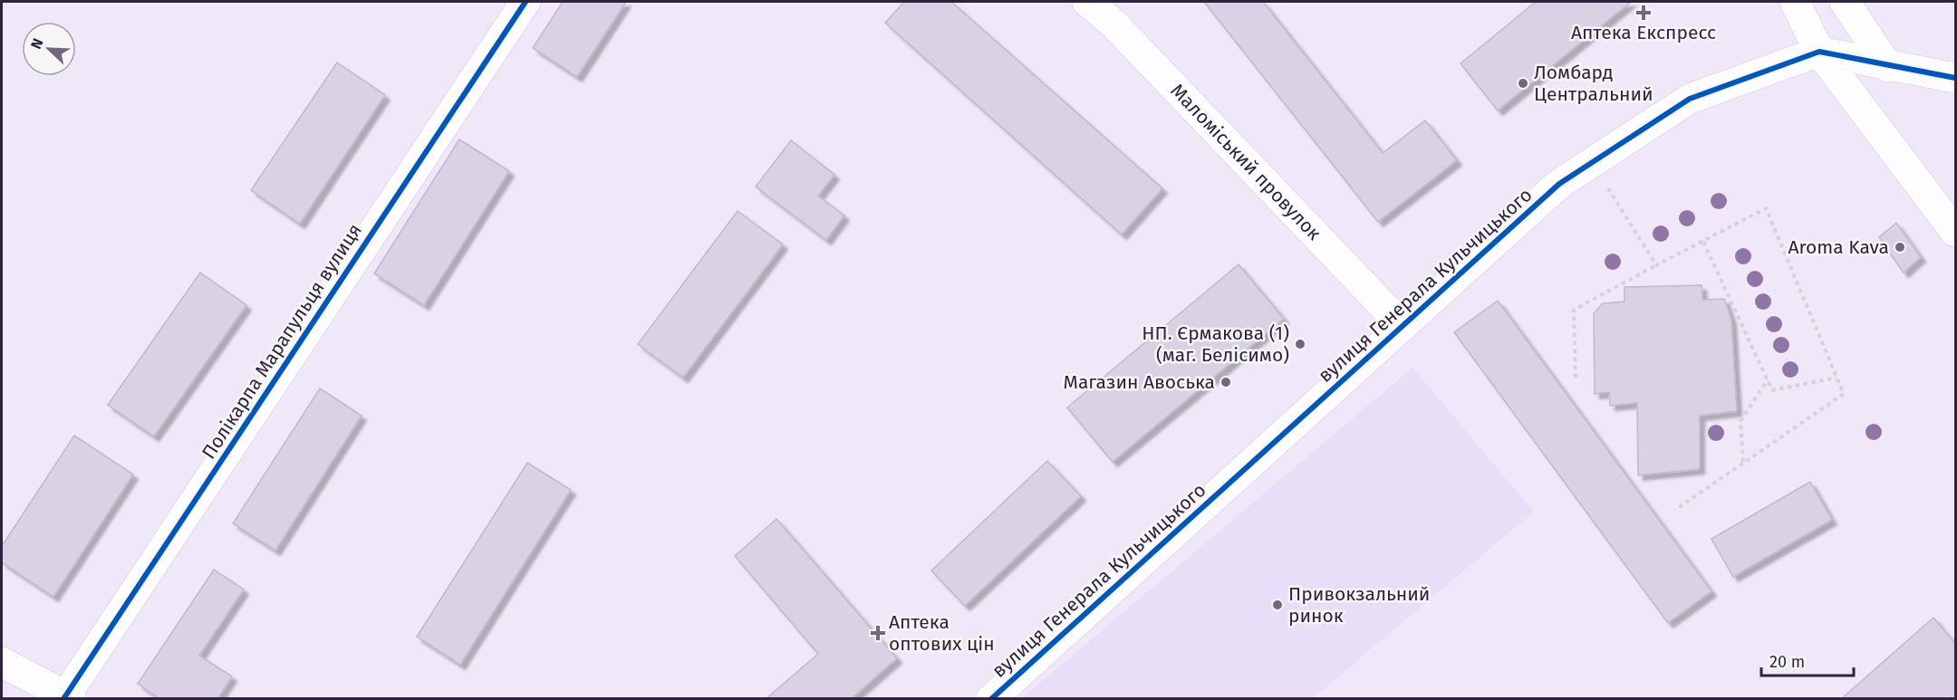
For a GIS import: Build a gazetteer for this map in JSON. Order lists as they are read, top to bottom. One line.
{"streets":{"street":["Маломіський провулок","вулиця Генерала Кульчицького","Полікарпа Марапульця вулиця"]},"crossings":[["Маломіський провулок","вулиця Генерала Кульчицького"]],"places":{"health":["Аптека Експресс","Аптека оптових цін"],"other":["Ломбард Центральний","Aroma Kava","НП. Єрмакова (1) (маг. Белісимо)","Магазин Авоська","Привокзальний ринок"]},"scale_bar":"20 m","north":"top left"}
